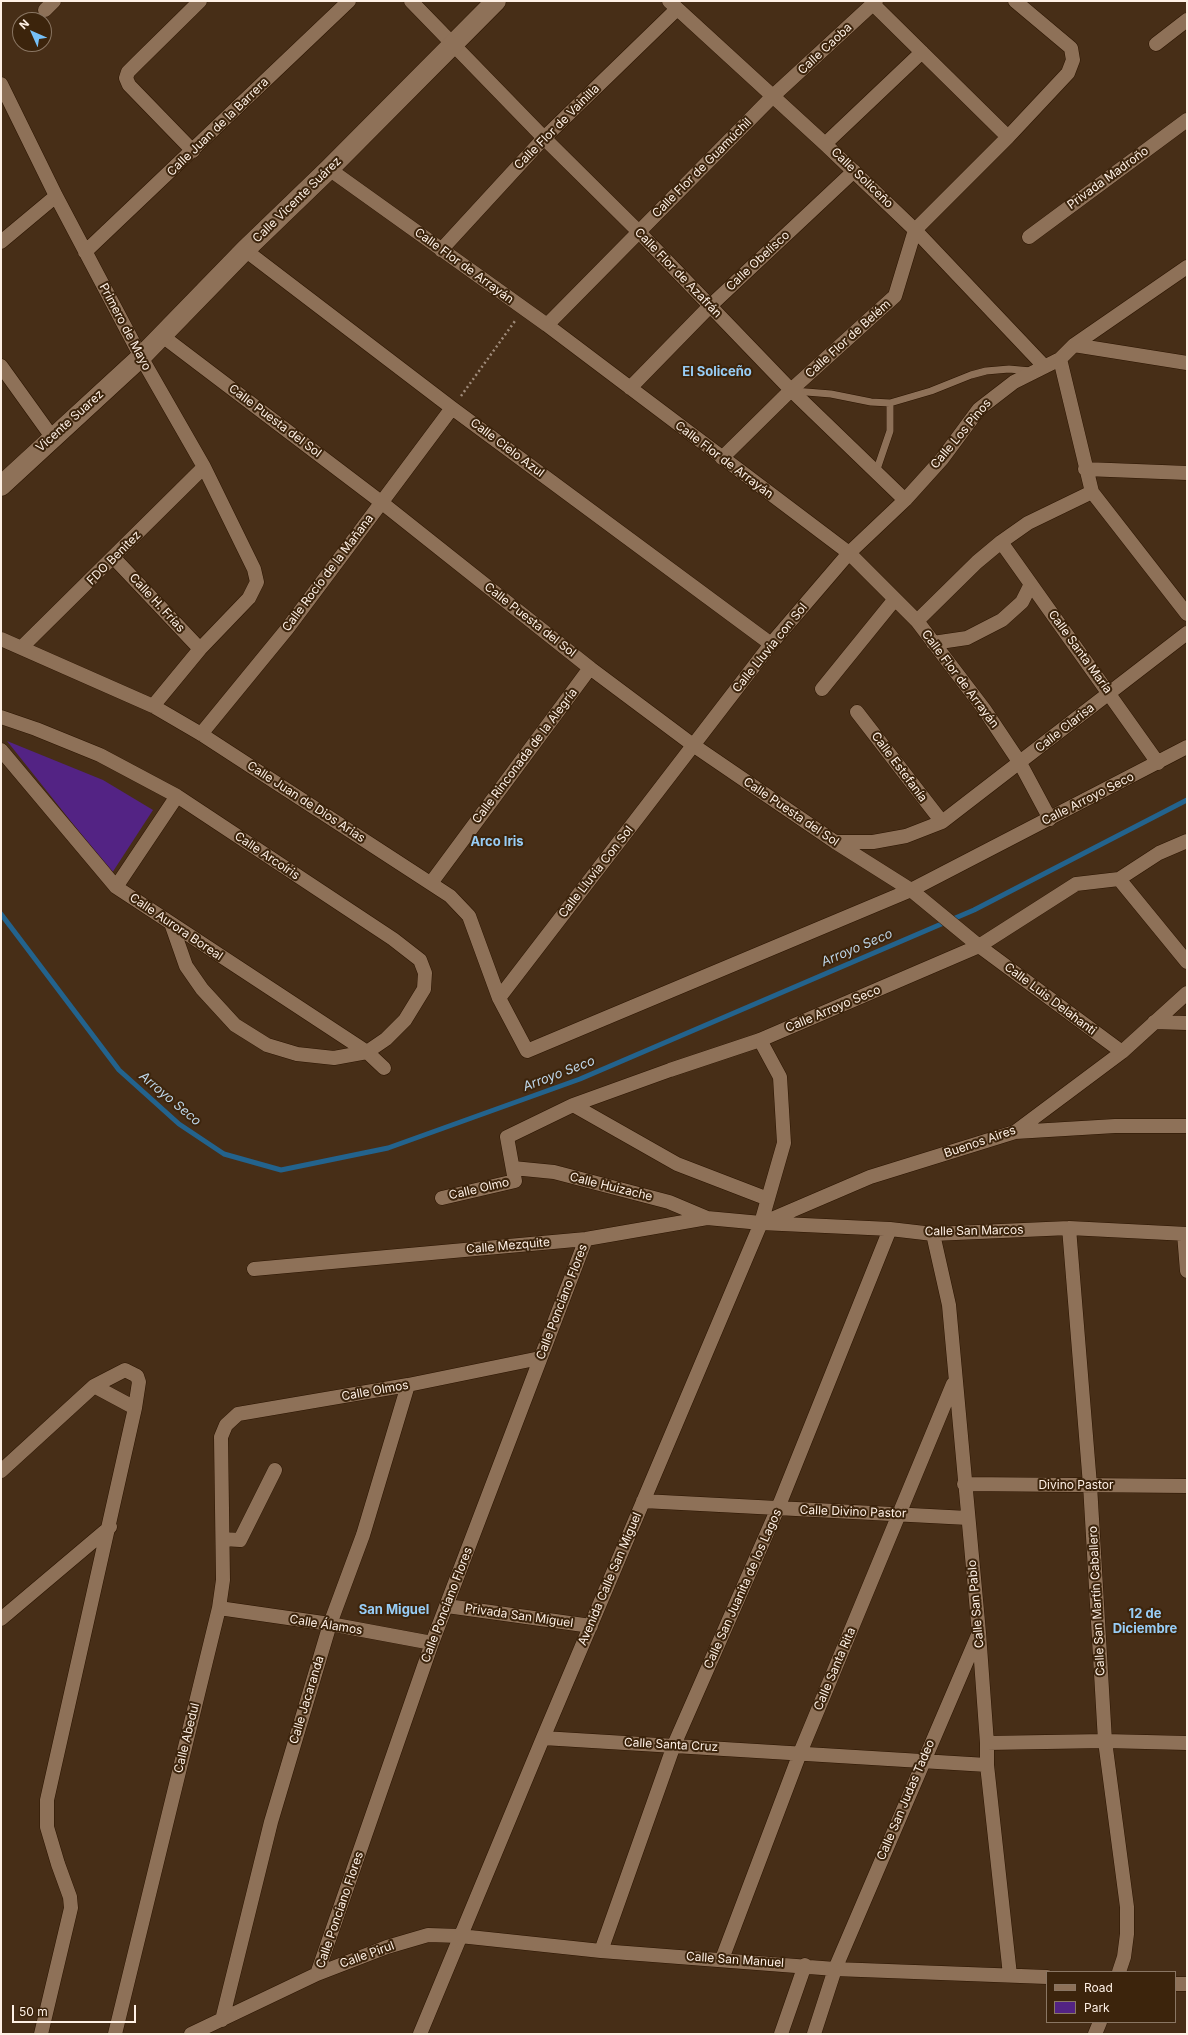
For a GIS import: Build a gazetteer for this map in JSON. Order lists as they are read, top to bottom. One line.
{"streets":{"street":["Calle Caoba","Calle Juan de la Barrera","Calle Flor de Vainilla","Calle Flor de Guamúchil","Calle Soliceño","Privada Madroño","Calle Vicente Suárez","Calle Obelisco","Calle Flor de Arrayán","Calle Flor de Azafrán","Primero de Mayo","Calle Flor de Belém","Vicente Suarez","Calle Puesta del Sol","Calle Los Pinos","Calle Cielo Azul","FDO Benitez","Calle Rocío de la Mañana","Calle H. Frías","Calle Lluvia con Sol","Calle Santa María","Calle Clarisa","Calle Rinconada de la Alegría","Calle Estefanía","Calle Arroyo Seco","Calle Juan de Dios Arias","Calle Arcoíris","Calle Lluvia Con Sol","Calle Aurora Boreal","Calle Luis Delahanti","Buenos Aires","Calle Huizache","Calle Olmo","Calle San Marcos","Calle Mezquite","Calle Ponciano Flores","Calle Olmos","Divino Pastor","Calle Divino Pastor","Avenida Calle San Miguel","Calle San Juanita de los Lagos","Calle San Martín Caballero","Calle San Pablo","Privada San Miguel","Calle Álamos","Calle Santa Rita","Calle Jacaranda","Calle Abedul","Calle Santa Cruz","Calle San Judas Tadeo","Calle Pirul","Calle San Manuel"]},"crossings":[["Calle Caoba","Calle Flor de Guamúchil"],["Calle Caoba","Calle Soliceño"],["Calle Juan de la Barrera","Primero de Mayo"],["Calle Flor de Vainilla","Calle Soliceño"],["Calle Flor de Vainilla","Calle Flor de Arrayán"],["Calle Flor de Vainilla","Calle Flor de Azafrán"],["Calle Flor de Guamúchil","Calle Soliceño"],["Calle Flor de Guamúchil","Calle Flor de Arrayán"],["Calle Flor de Guamúchil","Calle Flor de Azafrán"],["Calle Soliceño","Calle Obelisco"],["Calle Soliceño","Calle Flor de Belém"],["Calle Soliceño","Calle Los Pinos"],["Calle Vicente Suárez","Calle Flor de Arrayán"],["Calle Vicente Suárez","Calle Flor de Azafrán"],["Calle Vicente Suárez","Primero de Mayo"],["Calle Vicente Suárez","Vicente Suarez"],["Calle Vicente Suárez","Calle Puesta del Sol"],["Calle Vicente Suárez","Calle Cielo Azul"],["Calle Obelisco","Calle Flor de Arrayán"],["Calle Obelisco","Calle Flor de Azafrán"],["Calle Flor de Arrayán","Calle Flor de Belém"],["Calle Flor de Arrayán","Calle Los Pinos"],["Calle Flor de Arrayán","Calle Lluvia con Sol"],["Calle Flor de Arrayán","Calle Clarisa"],["Calle Flor de Arrayán","Calle Arroyo Seco"],["Calle Flor de Azafrán","Calle Flor de Belém"],["Calle Flor de Azafrán","Calle Los Pinos"],["Primero de Mayo","Vicente Suarez"],["Primero de Mayo","FDO Benitez"],["Primero de Mayo","Calle H. Frías"],["Calle Puesta del Sol","Calle Rocío de la Mañana"],["Calle Puesta del Sol","Calle Lluvia con Sol"],["Calle Puesta del Sol","Calle Clarisa"],["Calle Puesta del Sol","Calle Rinconada de la Alegría"],["Calle Puesta del Sol","Calle Arroyo Seco"],["Calle Puesta del Sol","Calle Lluvia Con Sol"],["Calle Puesta del Sol","Calle Luis Delahanti"],["Calle Los Pinos","Calle Lluvia con Sol"],["Calle Cielo Azul","Calle Rocío de la Mañana"],["Calle Cielo Azul","Calle Lluvia con Sol"],["FDO Benitez","Calle H. Frías"],["FDO Benitez","Calle Juan de Dios Arias"],["Calle Rocío de la Mañana","Calle Juan de Dios Arias"],["Calle Lluvia con Sol","Calle Lluvia Con Sol"],["Calle Santa María","Calle Clarisa"],["Calle Santa María","Calle Arroyo Seco"],["Calle Clarisa","Calle Estefanía"],["Calle Rinconada de la Alegría","Calle Juan de Dios Arias"],["Calle Arroyo Seco","Calle Juan de Dios Arias"],["Calle Arroyo Seco","Calle Luis Delahanti"],["Calle Arroyo Seco","Calle Huizache"],["Calle Arroyo Seco","Calle Olmo"],["Calle Arroyo Seco","Avenida Calle San Miguel"],["Calle Juan de Dios Arias","Calle Lluvia Con Sol"],["Calle Arcoíris","Calle Aurora Boreal"],["Calle Luis Delahanti","Buenos Aires"],["Buenos Aires","Calle San Marcos"],["Buenos Aires","Calle Mezquite"],["Buenos Aires","Avenida Calle San Miguel"],["Calle Huizache","Calle Olmo"],["Calle Huizache","Calle Mezquite"],["Calle San Marcos","Calle Mezquite"],["Calle San Marcos","Avenida Calle San Miguel"],["Calle San Marcos","Calle San Juanita de los Lagos"],["Calle San Marcos","Calle San Martín Caballero"],["Calle San Marcos","Calle San Pablo"],["Calle Mezquite","Calle Ponciano Flores"],["Calle Mezquite","Avenida Calle San Miguel"],["Calle Ponciano Flores","Calle Olmos"],["Calle Ponciano Flores","Privada San Miguel"],["Calle Ponciano Flores","Calle Álamos"],["Calle Ponciano Flores","Calle Pirul"],["Calle Olmos","Calle Jacaranda"],["Calle Olmos","Calle Abedul"],["Divino Pastor","Calle San Martín Caballero"],["Divino Pastor","Calle San Pablo"],["Calle Divino Pastor","Avenida Calle San Miguel"],["Calle Divino Pastor","Calle San Juanita de los Lagos"],["Calle Divino Pastor","Calle San Pablo"],["Calle Divino Pastor","Calle Santa Rita"],["Avenida Calle San Miguel","Privada San Miguel"],["Avenida Calle San Miguel","Calle Santa Cruz"],["Avenida Calle San Miguel","Calle Pirul"],["Avenida Calle San Miguel","Calle San Manuel"],["Calle San Juanita de los Lagos","Calle Santa Cruz"],["Calle San Juanita de los Lagos","Calle San Manuel"],["Calle San Pablo","Calle Santa Rita"],["Calle San Pablo","Calle Santa Cruz"],["Calle San Pablo","Calle San Judas Tadeo"],["Calle San Pablo","Calle San Manuel"],["Calle Álamos","Calle Jacaranda"],["Calle Álamos","Calle Abedul"],["Calle Santa Rita","Calle Santa Cruz"],["Calle Santa Rita","Calle San Manuel"],["Calle Jacaranda","Calle Pirul"],["Calle Santa Cruz","Calle San Judas Tadeo"],["Calle San Judas Tadeo","Calle San Manuel"],["Calle Pirul","Calle San Manuel"]],"districts":["El Soliceño","Arco Iris","San Miguel","12 de Diciembre"],"water":["Arroyo Seco"],"legend":["Road","Park"],"scale_bar":"50 m","north":"top left"}
